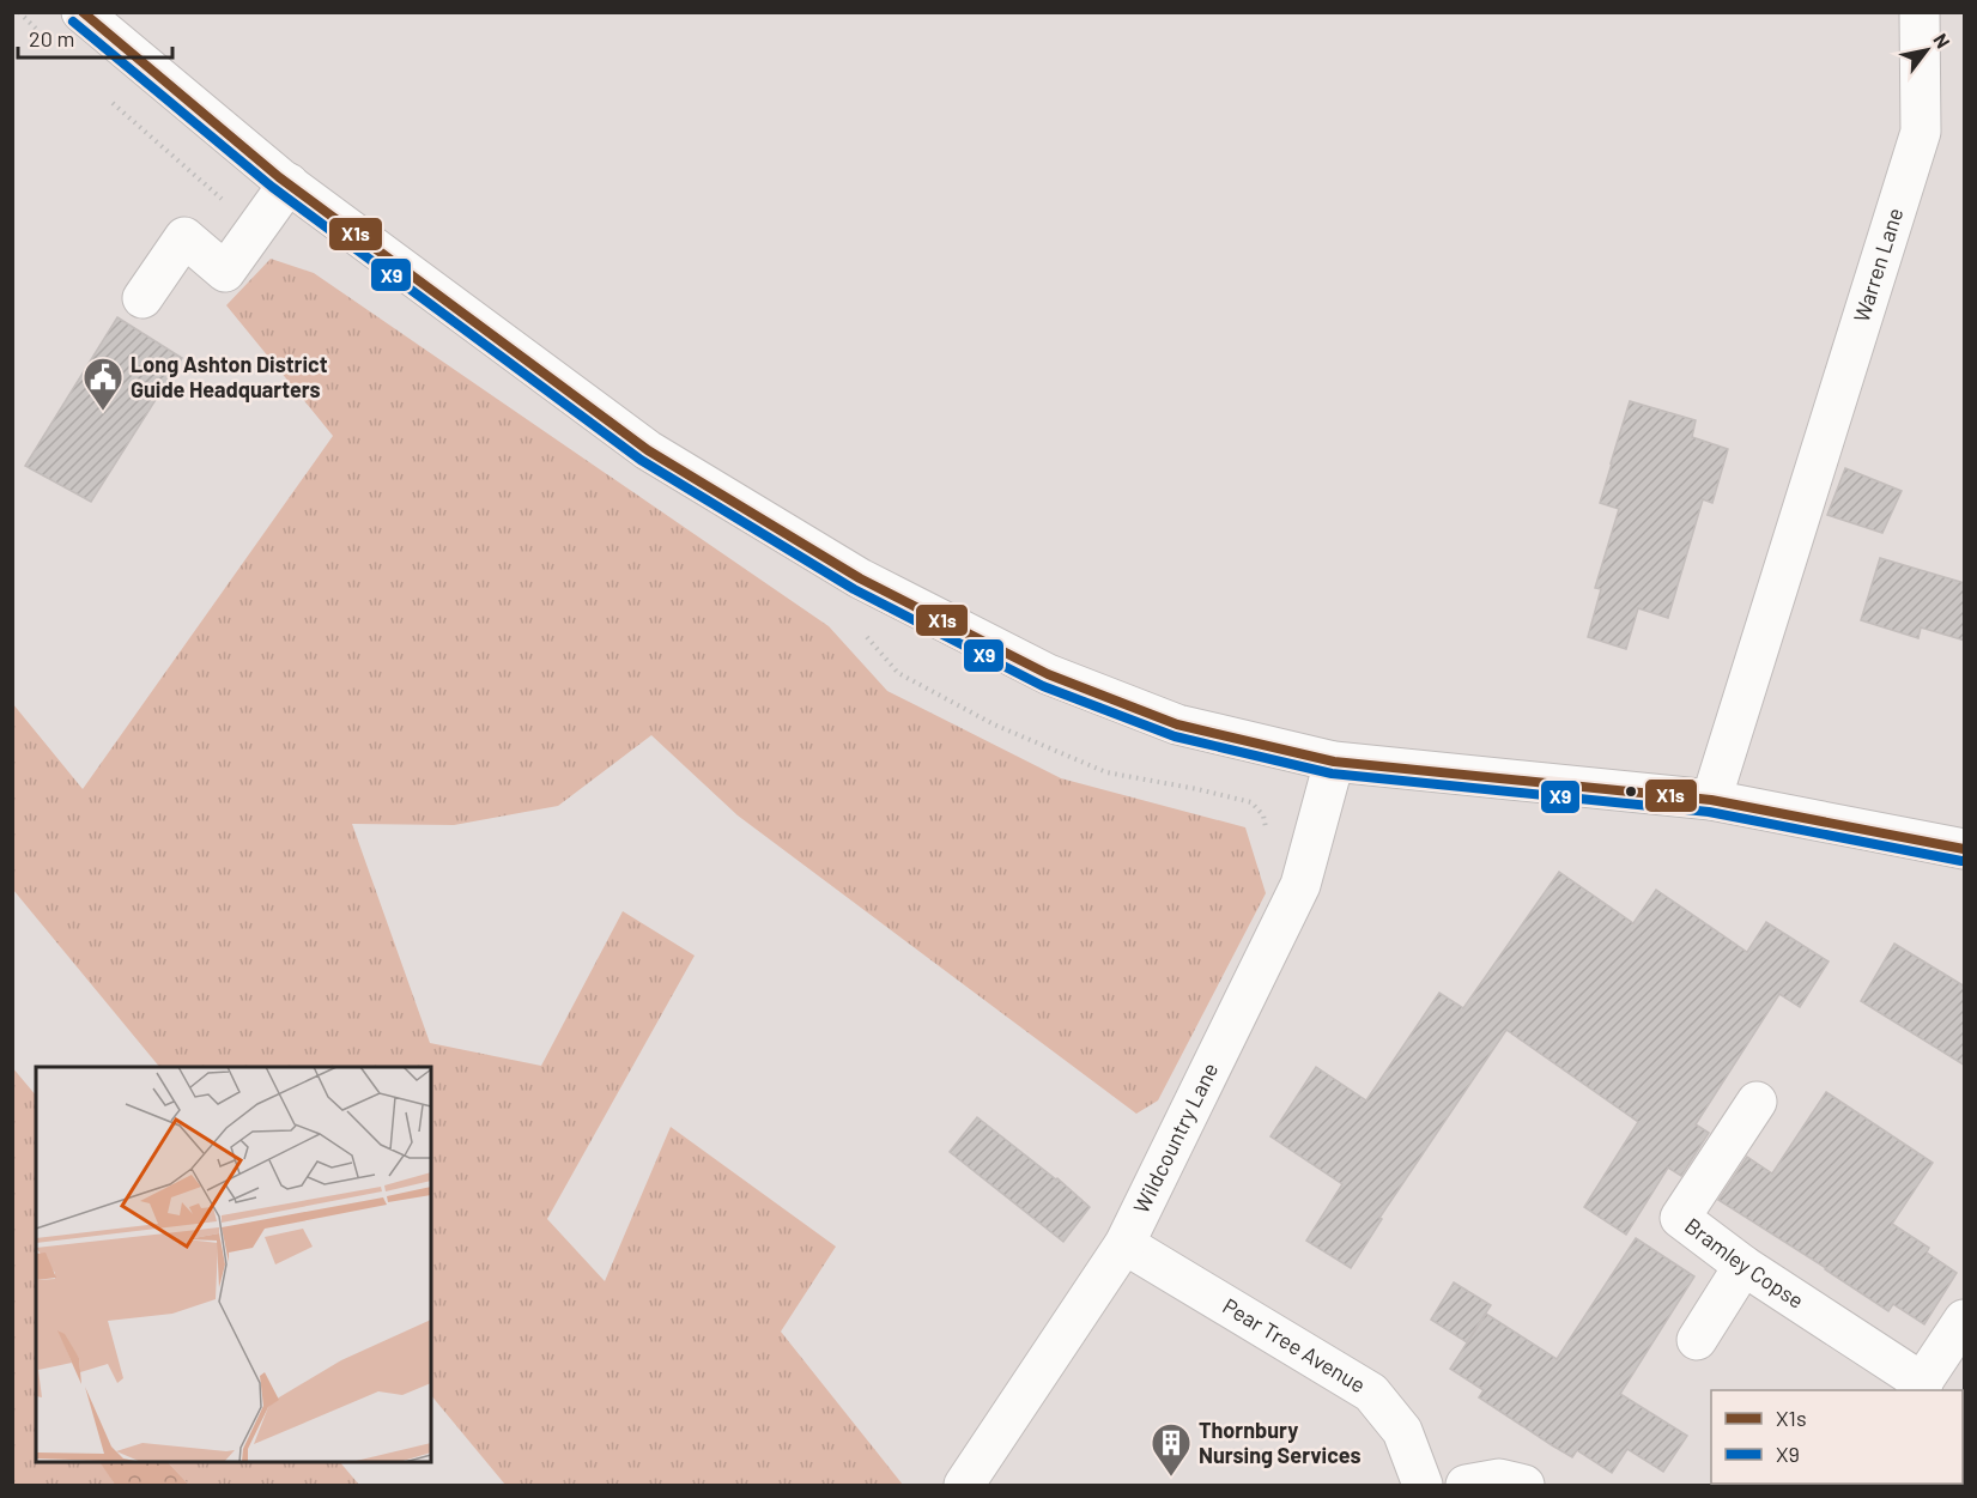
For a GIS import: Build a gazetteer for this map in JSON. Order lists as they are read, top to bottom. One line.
{"streets":{"street":["Warren Lane","Wildcountry Lane","Bramley Copse","Pear Tree Avenue"]},"crossings":[["Wildcountry Lane","Pear Tree Avenue"]],"places":{"public building":["Long Ashton District Guide Headquarters"],"building":["Thornbury Nursing Services"]},"lines":["transit line X1s","transit line X9"],"legend":["X1s","X9"],"scale_bar":"20 m","north":"top right"}
